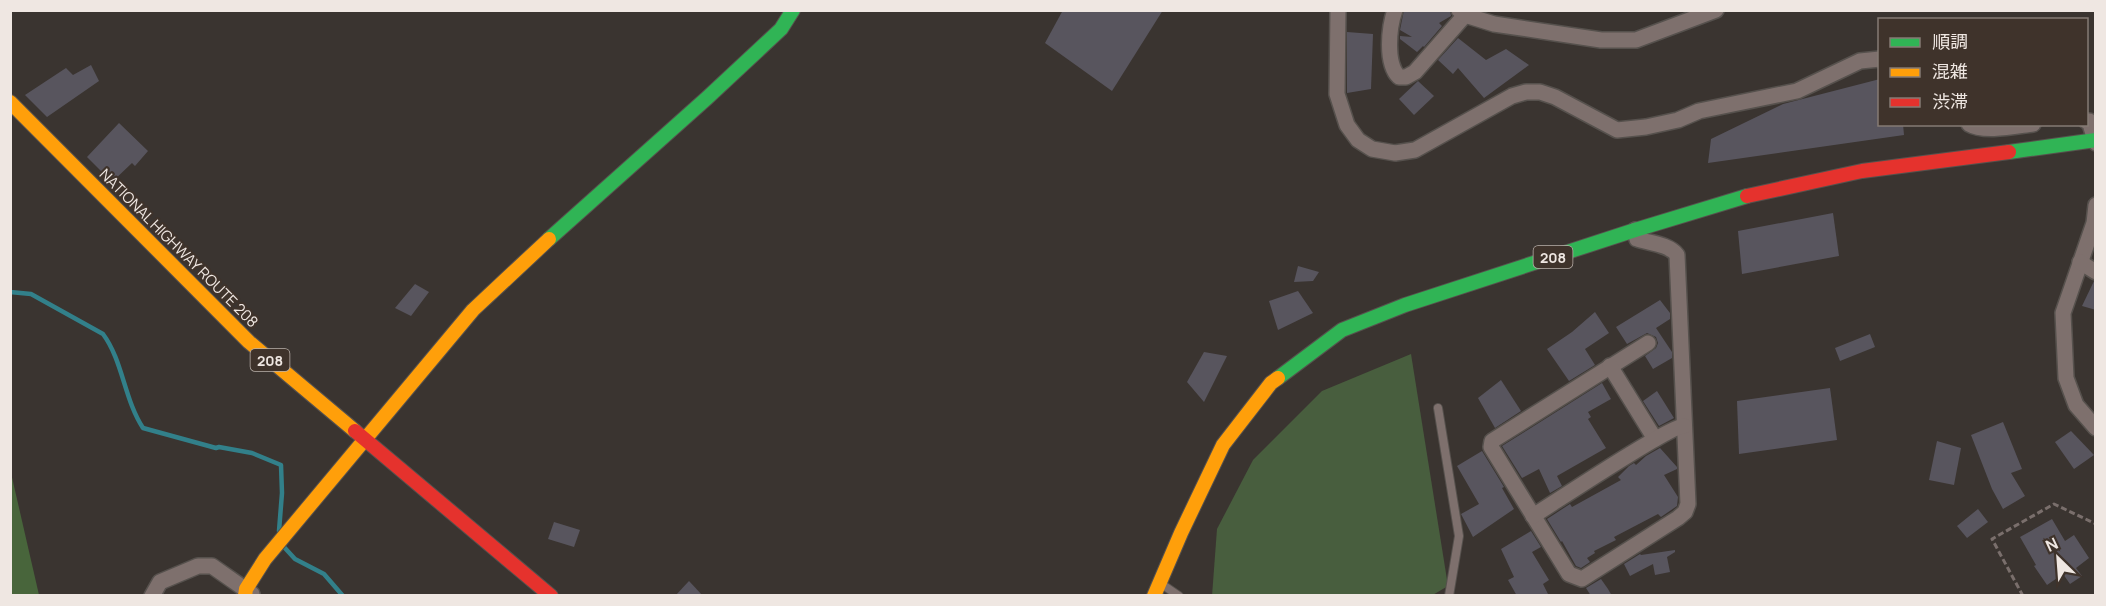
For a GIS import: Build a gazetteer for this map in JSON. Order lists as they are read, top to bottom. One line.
{"streets":{"main road":["NATIONAL HIGHWAY ROUTE 208","208"]},"legend":["順調","混雑","渋滞"],"north":"top left"}
